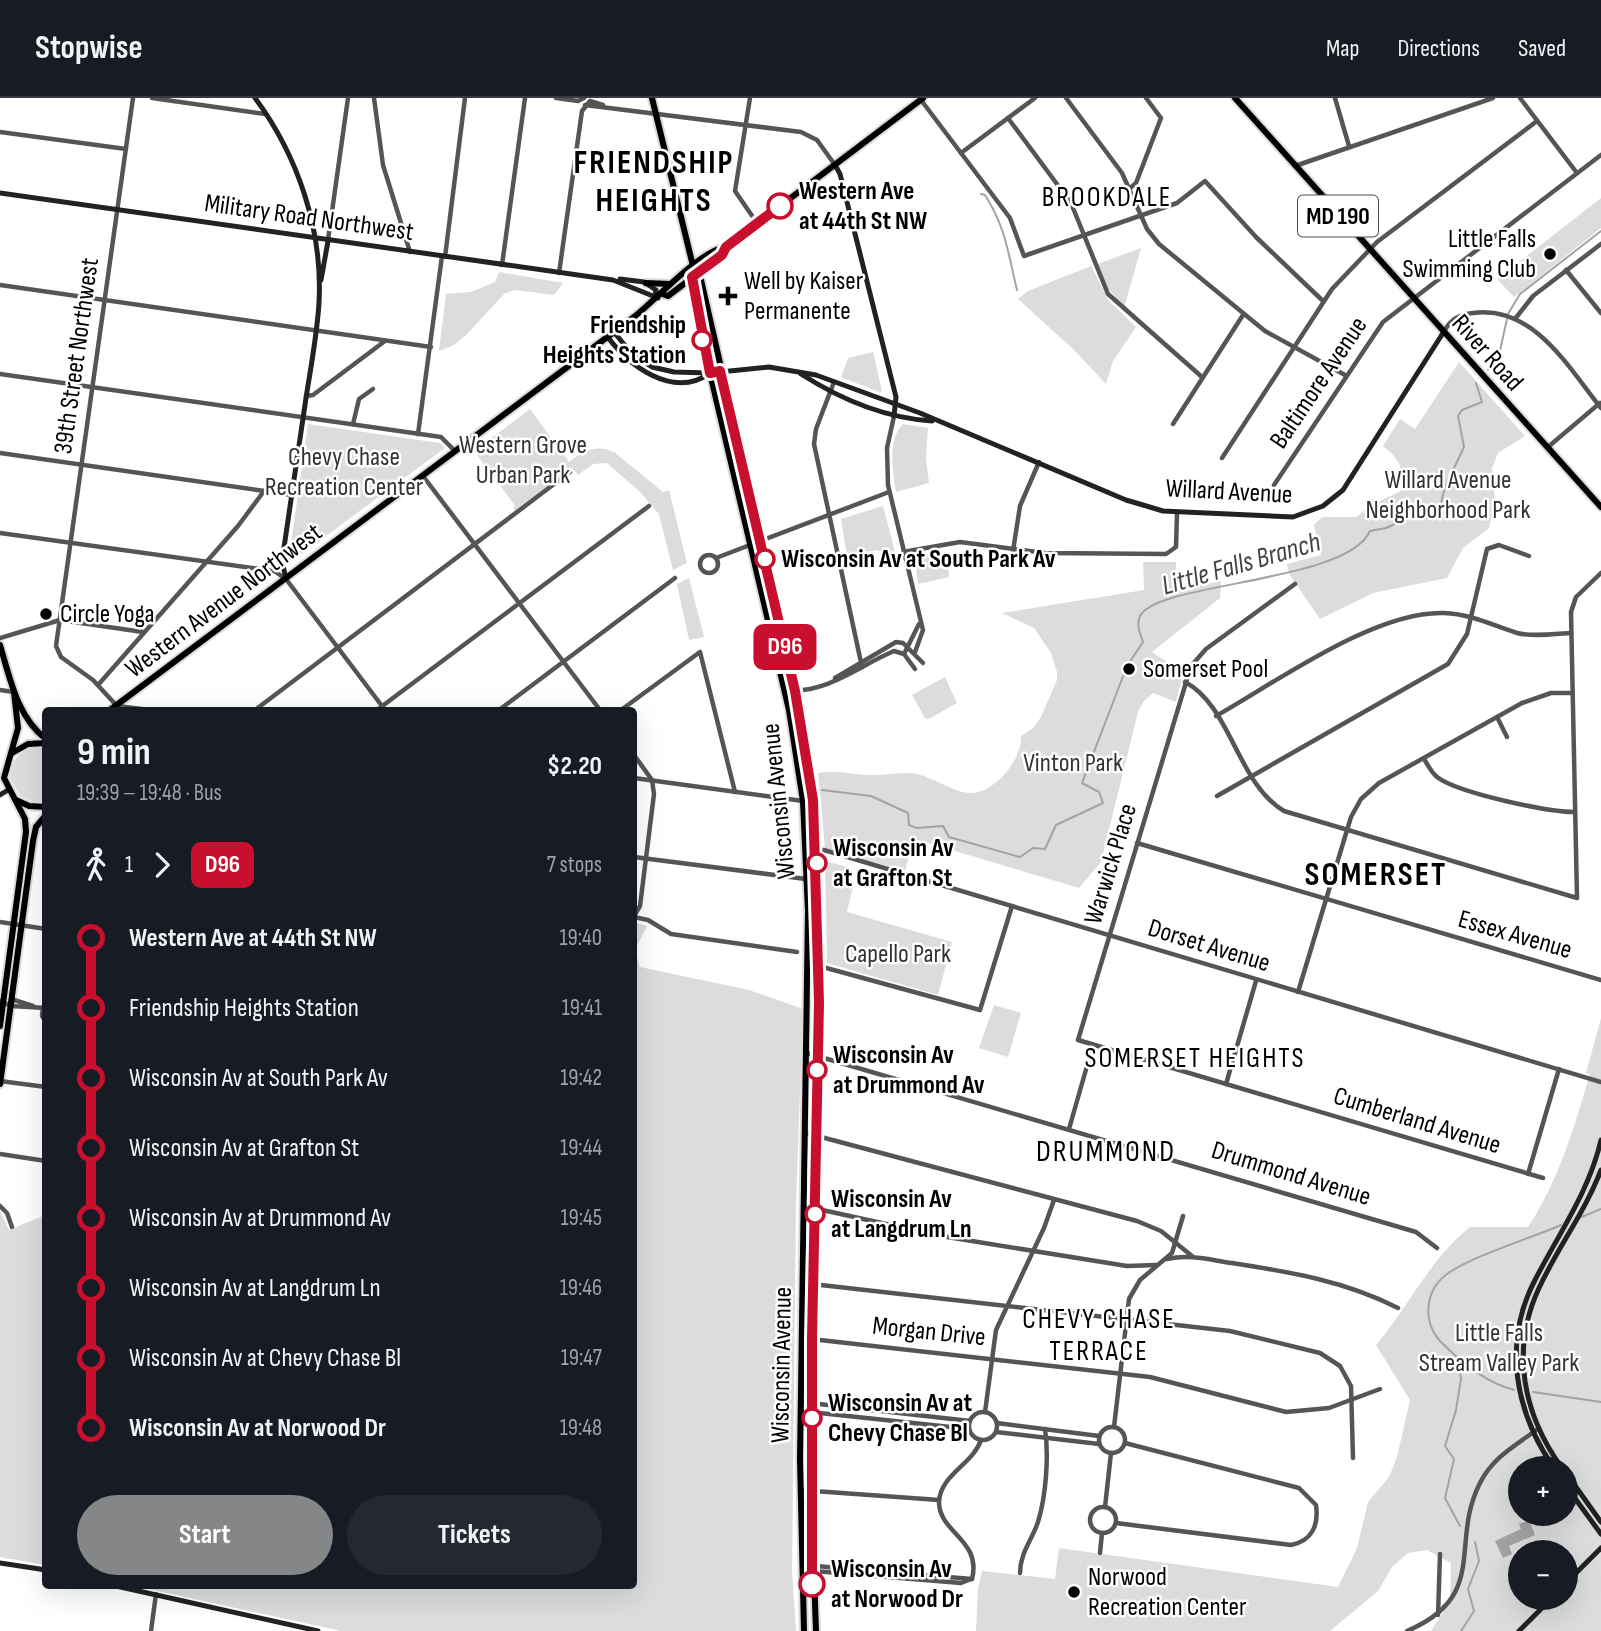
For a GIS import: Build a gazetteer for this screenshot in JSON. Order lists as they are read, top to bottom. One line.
{"streets":{"main road":["MD 190","Military Road Northwest","River Road","Willard Avenue","Western Avenue Northwest","Wisconsin Avenue"],"street":["39th Street Northwest","Baltimore Avenue","Warwick Place","Essex Avenue","Dorset Avenue","Cumberland Avenue","Drummond Avenue","Morgan Drive"]},"crossings":[["Military Road Northwest","39th Street Northwest"],["Military Road Northwest","Western Avenue Northwest"],["River Road","Baltimore Avenue"],["River Road","Willard Avenue"],["Willard Avenue","Wisconsin Avenue"],["Western Avenue Northwest","Wisconsin Avenue"],["Wisconsin Avenue","Dorset Avenue"],["Wisconsin Avenue","Drummond Avenue"],["Wisconsin Avenue","Morgan Drive"],["Warwick Place","Essex Avenue"],["Warwick Place","Dorset Avenue"],["Warwick Place","Cumberland Avenue"]],"districts":["FRIENDSHIP HEIGHTS","BROOKDALE","SOMERSET","SOMERSET HEIGHTS","DRUMMOND","CHEVY CHASE TERRACE"],"water":["Little Falls Branch"],"parks":["Western Grove Urban Park","Chevy Chase Recreation Center","Willard Avenue Neighborhood Park","Vinton Park","Capello Park","Little Falls Stream Valley Park"],"places":{"other":["Western Ave at 44th St NW","Little Falls Swimming Club","Friendship Heights Station","Wisconsin Av at South Park Av","Circle Yoga","Somerset Pool","Wisconsin Av at Grafton St","Wisconsin Av at Drummond Av","Wisconsin Av at Langdrum Ln","Wisconsin Av at Chevy Chase Bl","Wisconsin Av at Norwood Dr","Norwood Recreation Center"],"health":["Well by Kaiser Permanente"]},"lines":["bus line D96"],"page":{"header":"Stopwise","nav":["Map","Directions","Saved"],"on_map":"D96","heading":["9 min","19:39 – 19:48 · Bus","$2.20"],"legs":["1","D96","7 stops"],"list":[{"name":"Western Ave at 44th St NW","value":"19:40"},{"name":"Friendship Heights Station","value":"19:41"},{"name":"Wisconsin Av at South Park Av","value":"19:42"},{"name":"Wisconsin Av at Grafton St","value":"19:44"},{"name":"Wisconsin Av at Drummond Av","value":"19:45"},{"name":"Wisconsin Av at Langdrum Ln","value":"19:46"},{"name":"Wisconsin Av at Chevy Chase Bl","value":"19:47"},{"name":"Wisconsin Av at Norwood Dr","value":"19:48"}],"map_buttons":["+","−"],"buttons":["Start","Tickets"]}}
